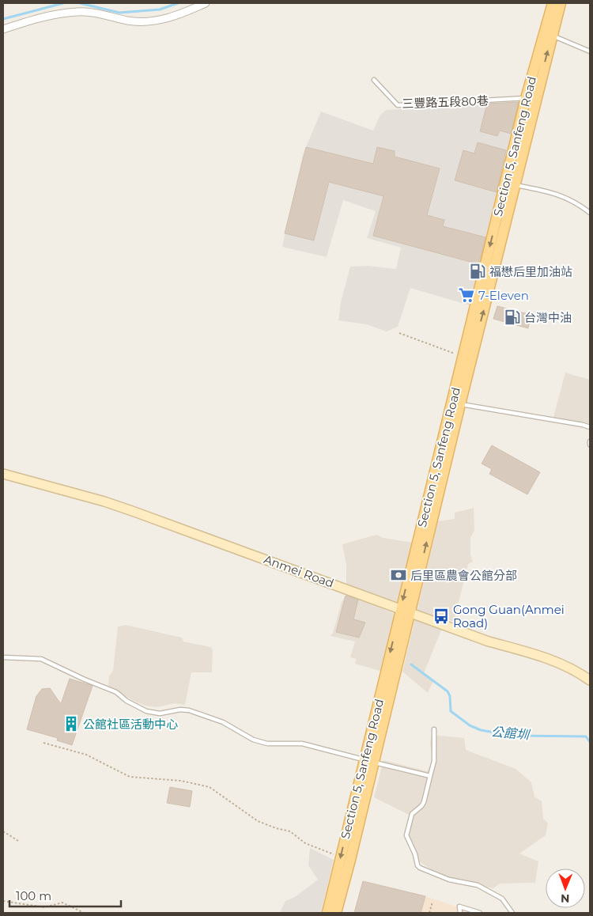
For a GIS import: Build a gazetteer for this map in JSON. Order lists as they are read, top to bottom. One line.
{"streets":{"main road":["Section 5, Sanfeng Road"],"street":["Anmei Road"],"lane":["三豐路五段80巷"]},"crossings":[["三豐路五段80巷","Section 5, Sanfeng Road"],["Section 5, Sanfeng Road","Anmei Road"]],"water":["公館圳"],"places":{"fuel station":["福懋后里加油站","台灣中油"],"supermarket":["7-Eleven"],"bank":["后里區農會公館分部"],"bus stop":["Gong Guan(Anmei Road)"],"building":["公館社區活動中心"]},"scale_bar":"100 m","north":"bottom"}
